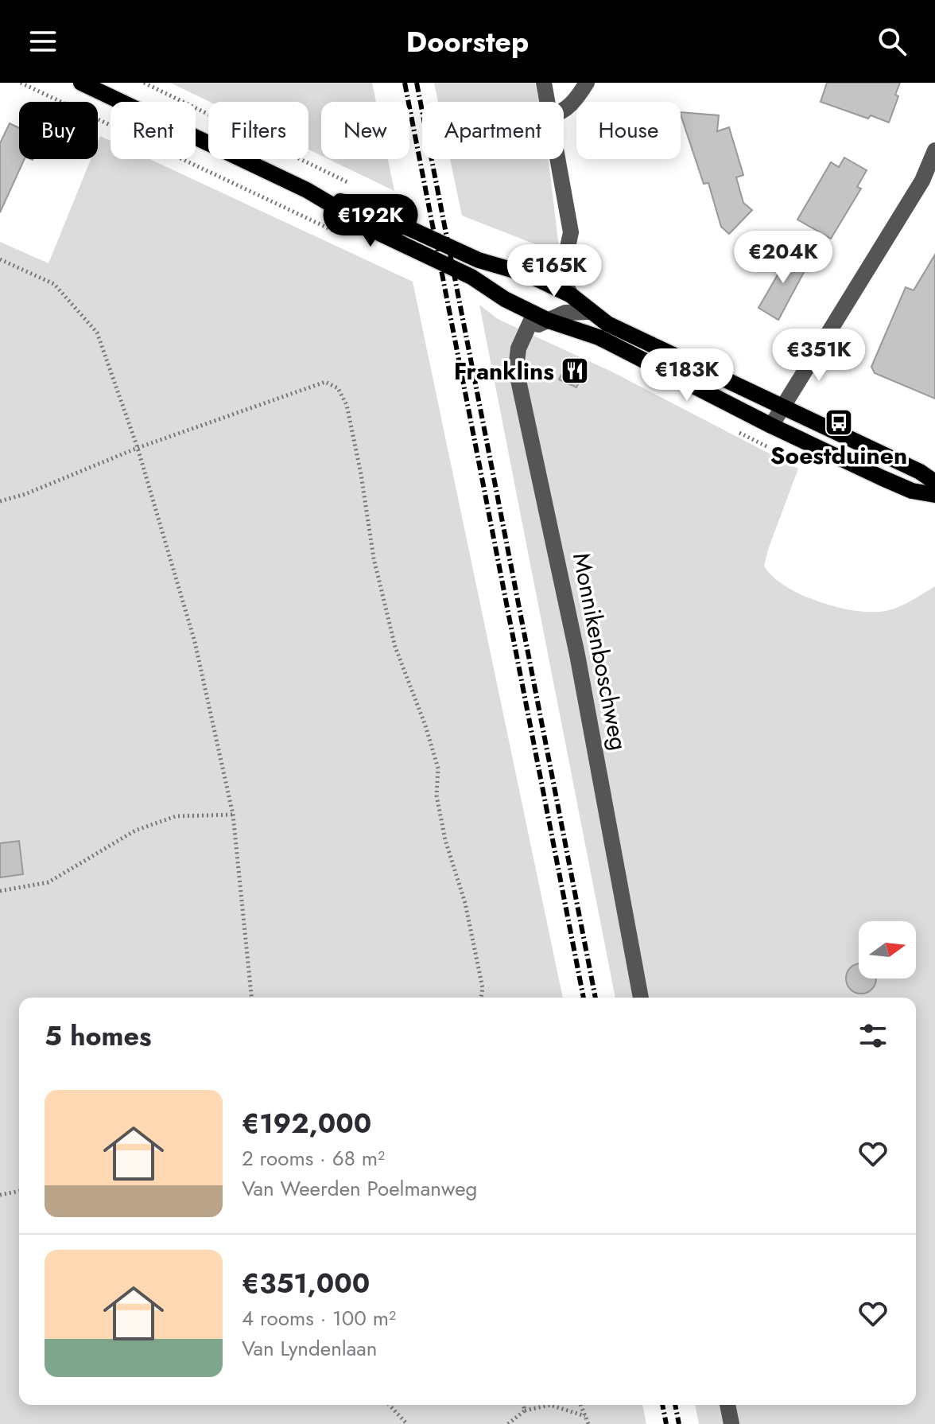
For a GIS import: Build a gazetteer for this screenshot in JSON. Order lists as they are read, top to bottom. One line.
{"streets":{"street":["Monnikenboschweg"]},"places":{"restaurant":["Franklins"],"bus stop":["Soestduinen"]},"north":"right","page":{"header":"Doorstep","chip":["Buy","Rent","Filters","New","Apartment","House"],"price":["€192K","€204K","€165K","€351K","€183K"],"heading":"5 homes","list":[{"name":"€192,000","note":"2 rooms · 68 m² · Van Weerden Poelmanweg"},{"name":"€351,000","note":"4 rooms · 100 m² · Van Lyndenlaan"}]}}
